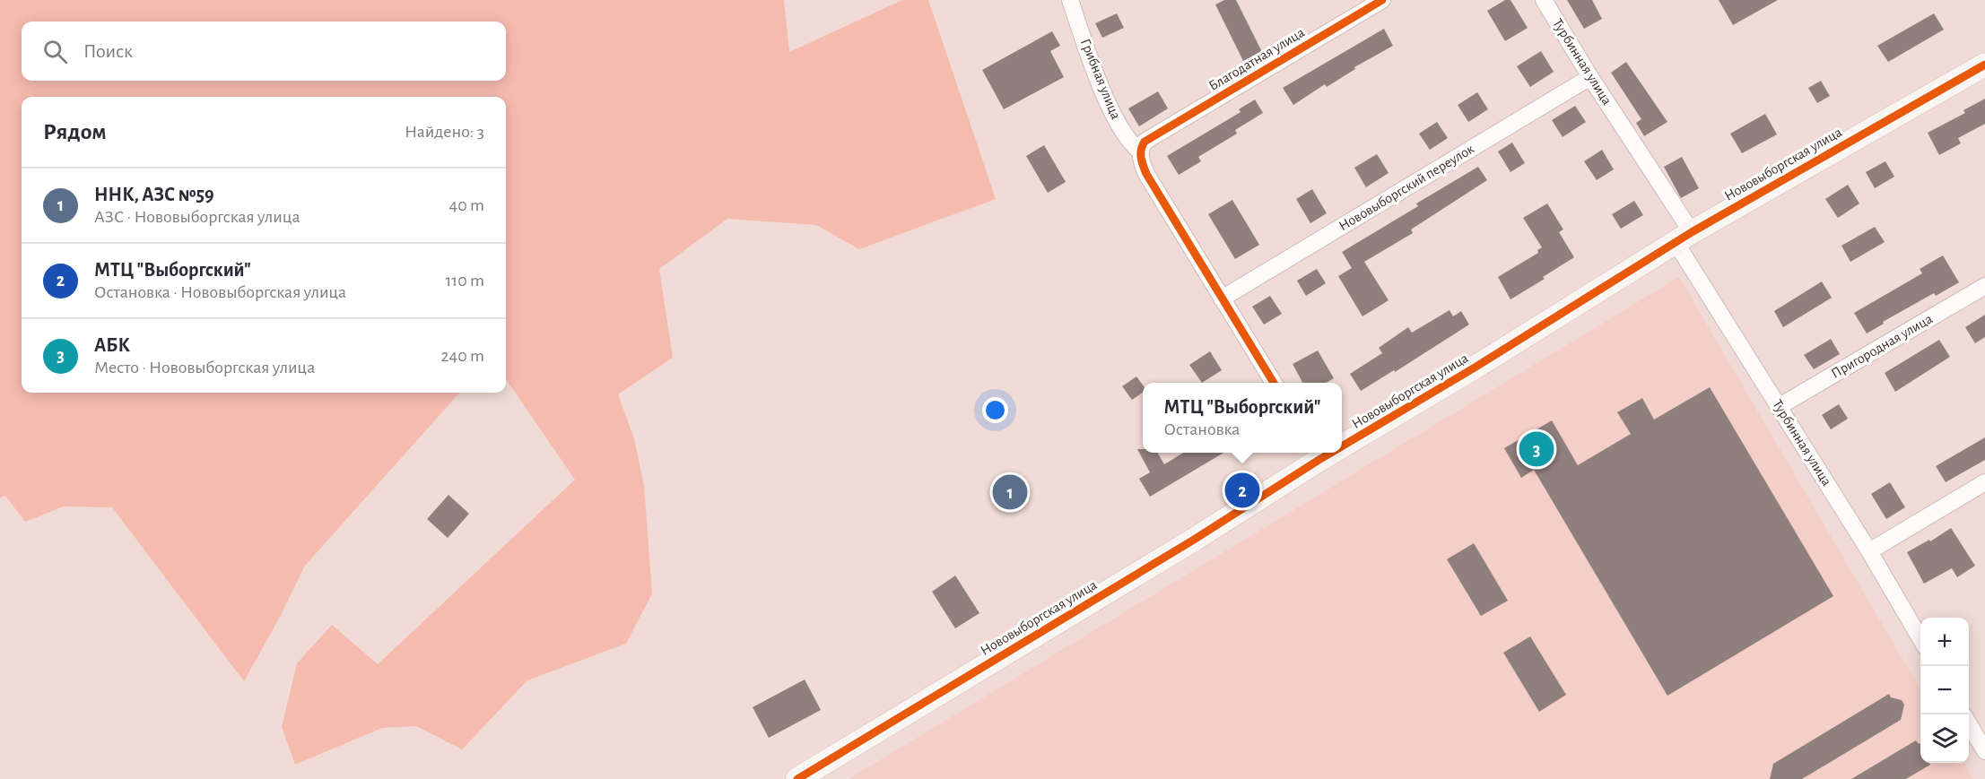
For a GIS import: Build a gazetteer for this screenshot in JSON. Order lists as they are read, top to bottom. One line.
{"streets":{"street":["Благодатная улица","Турбинная улица","Грибная улица","Нововыборгская улица","Нововыборгский переулок","Пригородная улица"]},"crossings":[["Благодатная улица","Грибная улица"],["Турбинная улица","Нововыборгская улица"],["Турбинная улица","Нововыборгский переулок"],["Турбинная улица","Пригородная улица"]],"page":{"search":"Поиск","heading":["Рядом","Найдено: 3"],"list":[{"mark":"1","name":"ННК, АЗС №59","note":"АЗС · Нововыборгская улица","value":"40 m"},{"mark":"2","name":"МТЦ \"Выборгский\"","note":"Остановка · Нововыборгская улица","value":"110 m"},{"mark":"3","name":"АБК","note":"Место · Нововыборгская улица","value":"240 m"}],"popup":["МТЦ \"Выборгский\"","Остановка"],"pins":["3","2","1"],"map_buttons":["+","−"]}}
